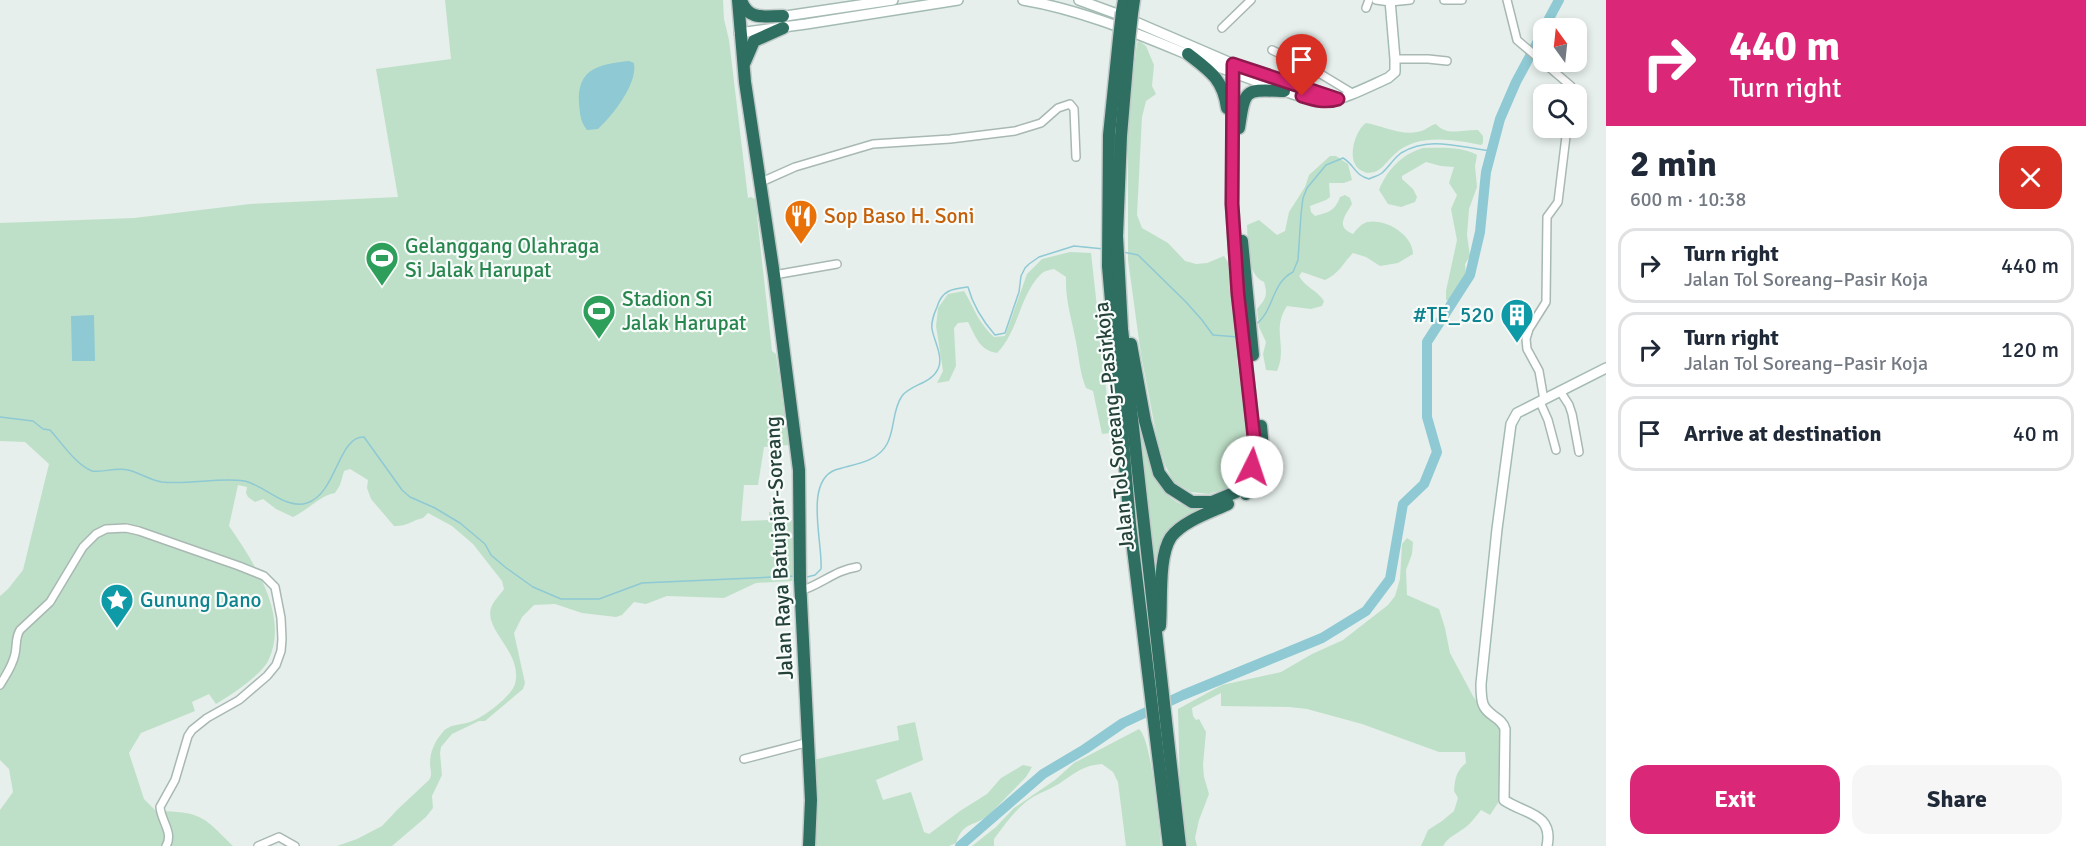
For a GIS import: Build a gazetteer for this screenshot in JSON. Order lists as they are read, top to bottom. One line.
{"streets":{"highway":["Jalan Tol Soreang–Pasirkoja","Jalan Raya Batujajar-Soreang"]},"places":{"restaurant":["Sop Baso H. Soni"],"sports":["Gelanggang Olahraga Si Jalak Harupat","Stadion Si Jalak Harupat"],"building":["#TE_520"],"place":["Gunung Dano"]},"north":"top","page":{"turn":["440 m","Turn right"],"heading":["2 min","600 m · 10:38"],"list":[{"name":"Turn right","note":"Jalan Tol Soreang–Pasir Koja","value":"440 m"},{"name":"Turn right","note":"Jalan Tol Soreang–Pasir Koja","value":"120 m"},{"name":"Arrive at destination","value":"40 m"}],"buttons":["Exit","Share"]}}
